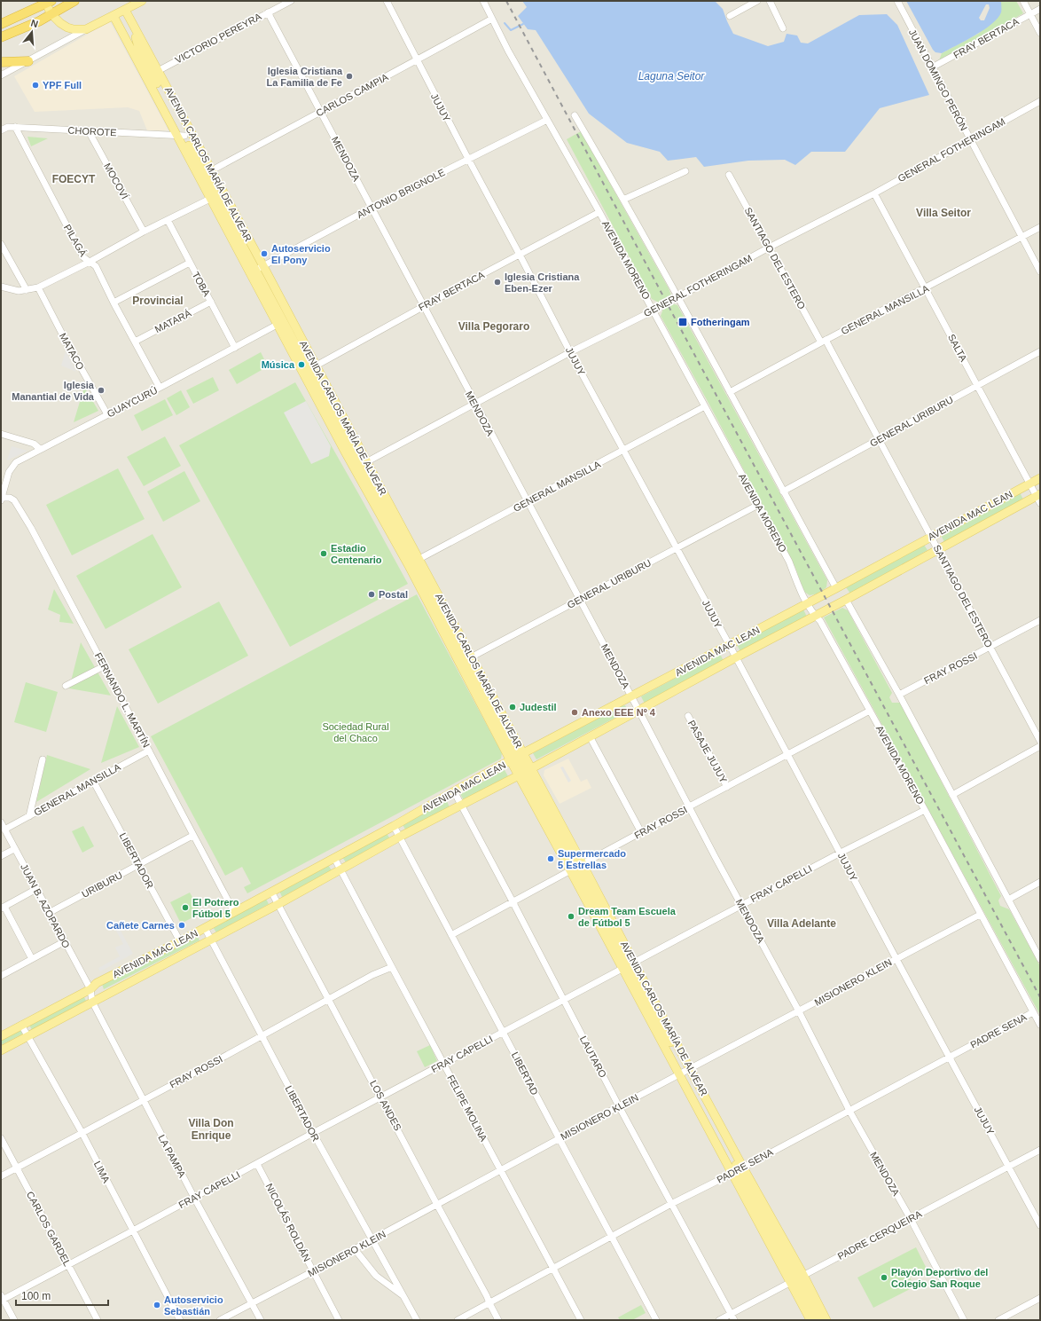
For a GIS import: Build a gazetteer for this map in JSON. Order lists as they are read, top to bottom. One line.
{"streets":{"main road":["AVENIDA CARLOS MARÍA DE ALVEAR","AVENIDA MAC LEAN"],"street":["VICTORIO PEREYRA","FRAY BERTACA","JUAN DOMINGO PERÓN","CARLOS CAMPIA","JUJUY","CHOROTE","GENERAL FOTHERINGAM","MENDOZA","MOCOVÍ","ANTONIO BRIGNOLE","PILAGÁ","SANTIAGO DEL ESTERO","AVENIDA MORENO","TOBA","GENERAL MANSILLA","MATARÁ","SALTA","MATACO","GUAYCURÚ","GENERAL URIBURU","FRAY ROSSI","FERNANDO L. MARTÍN","PASAJE JUJUY","LIBERTADOR","FRAY CAPELLI","URIBURU","JUAN B. AZOPARDO","MISIONERO KLEIN","PADRE SENA","LAUTARO","LIBERTAD","LOS ANDES","FELIPE MOLINA","LA PAMPA","LIMA","NICOLÁS ROLDÁN","CARLOS GARDEL","PADRE CERQUEIRA"]},"crossings":[["VICTORIO PEREYRA","MENDOZA"],["VICTORIO PEREYRA","AVENIDA CARLOS MARÍA DE ALVEAR"],["FRAY BERTACA","JUAN DOMINGO PERÓN"],["FRAY BERTACA","JUJUY"],["FRAY BERTACA","MENDOZA"],["FRAY BERTACA","AVENIDA CARLOS MARÍA DE ALVEAR"],["FRAY BERTACA","AVENIDA MORENO"],["JUAN DOMINGO PERÓN","GENERAL FOTHERINGAM"],["JUAN DOMINGO PERÓN","GENERAL MANSILLA"],["CARLOS CAMPIA","JUJUY"],["CARLOS CAMPIA","MENDOZA"],["CARLOS CAMPIA","AVENIDA CARLOS MARÍA DE ALVEAR"],["CARLOS CAMPIA","AVENIDA MORENO"],["JUJUY","GENERAL FOTHERINGAM"],["JUJUY","ANTONIO BRIGNOLE"],["JUJUY","GENERAL MANSILLA"],["JUJUY","GENERAL URIBURU"],["JUJUY","AVENIDA MAC LEAN"],["JUJUY","FRAY ROSSI"],["JUJUY","FRAY CAPELLI"],["JUJUY","MISIONERO KLEIN"],["JUJUY","PADRE SENA"],["JUJUY","PADRE CERQUEIRA"],["CHOROTE","AVENIDA CARLOS MARÍA DE ALVEAR"],["CHOROTE","MOCOVÍ"],["CHOROTE","PILAGÁ"],["GENERAL FOTHERINGAM","MENDOZA"],["GENERAL FOTHERINGAM","AVENIDA CARLOS MARÍA DE ALVEAR"],["GENERAL FOTHERINGAM","SANTIAGO DEL ESTERO"],["GENERAL FOTHERINGAM","AVENIDA MORENO"],["GENERAL FOTHERINGAM","SALTA"],["MENDOZA","ANTONIO BRIGNOLE"],["MENDOZA","GENERAL MANSILLA"],["MENDOZA","GENERAL URIBURU"],["MENDOZA","AVENIDA MAC LEAN"],["MENDOZA","FRAY ROSSI"],["MENDOZA","FRAY CAPELLI"],["MENDOZA","MISIONERO KLEIN"],["MENDOZA","PADRE SENA"],["MENDOZA","PADRE CERQUEIRA"],["AVENIDA CARLOS MARÍA DE ALVEAR","ANTONIO BRIGNOLE"],["AVENIDA CARLOS MARÍA DE ALVEAR","GENERAL MANSILLA"],["AVENIDA CARLOS MARÍA DE ALVEAR","GUAYCURÚ"],["AVENIDA CARLOS MARÍA DE ALVEAR","GENERAL URIBURU"],["AVENIDA CARLOS MARÍA DE ALVEAR","AVENIDA MAC LEAN"],["AVENIDA CARLOS MARÍA DE ALVEAR","FRAY ROSSI"],["AVENIDA CARLOS MARÍA DE ALVEAR","FRAY CAPELLI"],["AVENIDA CARLOS MARÍA DE ALVEAR","MISIONERO KLEIN"],["AVENIDA CARLOS MARÍA DE ALVEAR","PADRE SENA"],["AVENIDA CARLOS MARÍA DE ALVEAR","PADRE CERQUEIRA"],["ANTONIO BRIGNOLE","AVENIDA MORENO"],["PILAGÁ","MATARÁ"],["PILAGÁ","GUAYCURÚ"],["SANTIAGO DEL ESTERO","GENERAL MANSILLA"],["SANTIAGO DEL ESTERO","GENERAL URIBURU"],["SANTIAGO DEL ESTERO","AVENIDA MAC LEAN"],["SANTIAGO DEL ESTERO","FRAY ROSSI"],["AVENIDA MORENO","GENERAL MANSILLA"],["AVENIDA MORENO","GENERAL URIBURU"],["AVENIDA MORENO","AVENIDA MAC LEAN"],["AVENIDA MORENO","FRAY ROSSI"],["AVENIDA MORENO","FRAY CAPELLI"],["AVENIDA MORENO","MISIONERO KLEIN"],["AVENIDA MORENO","PADRE SENA"],["TOBA","MATARÁ"],["TOBA","GUAYCURÚ"],["GENERAL MANSILLA","SALTA"],["GENERAL MANSILLA","FERNANDO L. MARTÍN"],["GENERAL MANSILLA","LIBERTADOR"],["GENERAL MANSILLA","JUAN B. AZOPARDO"],["SALTA","GENERAL URIBURU"],["SALTA","AVENIDA MAC LEAN"],["MATACO","GUAYCURÚ"],["GUAYCURÚ","FERNANDO L. MARTÍN"],["AVENIDA MAC LEAN","FERNANDO L. MARTÍN"],["AVENIDA MAC LEAN","LIBERTADOR"],["AVENIDA MAC LEAN","JUAN B. AZOPARDO"],["AVENIDA MAC LEAN","LAUTARO"],["AVENIDA MAC LEAN","LIBERTAD"],["AVENIDA MAC LEAN","LOS ANDES"],["AVENIDA MAC LEAN","FELIPE MOLINA"],["AVENIDA MAC LEAN","LA PAMPA"],["AVENIDA MAC LEAN","LIMA"],["FRAY ROSSI","PASAJE JUJUY"],["FRAY ROSSI","LIBERTADOR"],["FRAY ROSSI","LAUTARO"],["FRAY ROSSI","LIBERTAD"],["FRAY ROSSI","LOS ANDES"],["FRAY ROSSI","FELIPE MOLINA"],["FRAY ROSSI","LA PAMPA"],["FRAY ROSSI","LIMA"],["FRAY ROSSI","CARLOS GARDEL"],["FERNANDO L. MARTÍN","URIBURU"],["LIBERTADOR","FRAY CAPELLI"],["LIBERTADOR","URIBURU"],["LIBERTADOR","MISIONERO KLEIN"],["FRAY CAPELLI","LAUTARO"],["FRAY CAPELLI","LIBERTAD"],["FRAY CAPELLI","LOS ANDES"],["FRAY CAPELLI","FELIPE MOLINA"],["FRAY CAPELLI","LA PAMPA"],["FRAY CAPELLI","LIMA"],["FRAY CAPELLI","NICOLÁS ROLDÁN"],["FRAY CAPELLI","CARLOS GARDEL"],["URIBURU","JUAN B. AZOPARDO"],["JUAN B. AZOPARDO","LA PAMPA"],["MISIONERO KLEIN","LAUTARO"],["MISIONERO KLEIN","LIBERTAD"],["MISIONERO KLEIN","LOS ANDES"],["MISIONERO KLEIN","FELIPE MOLINA"],["MISIONERO KLEIN","LA PAMPA"],["MISIONERO KLEIN","NICOLÁS ROLDÁN"],["PADRE SENA","LAUTARO"],["PADRE SENA","LIBERTAD"],["PADRE SENA","LOS ANDES"],["PADRE SENA","FELIPE MOLINA"],["LAUTARO","PADRE CERQUEIRA"]],"districts":["FOECYT","Villa Seitor","Provincial","Villa Pegoraro","Villa Adelante","Villa Don Enrique"],"water":["Laguna Seitor"],"parks":["Sociedad Rural del Chaco"],"places":{"other":["Iglesia Cristiana La Familia de Fe","YPF Full","Autoservicio El Pony","Iglesia Cristiana Eben-Ezer","Música","Iglesia Manantial de Vida","Estadio Centenario","Postal","Judestil","Anexo EEE Nº 4","Supermercado 5 Estrellas","El Potrero Fútbol 5","Dream Team Escuela de Fútbol 5","Cañete Carnes","Playón Deportivo del Colegio San Roque","Autoservicio Sebastián"],"transit":["Fotheringam"]},"scale_bar":"100 m","north":"top"}
